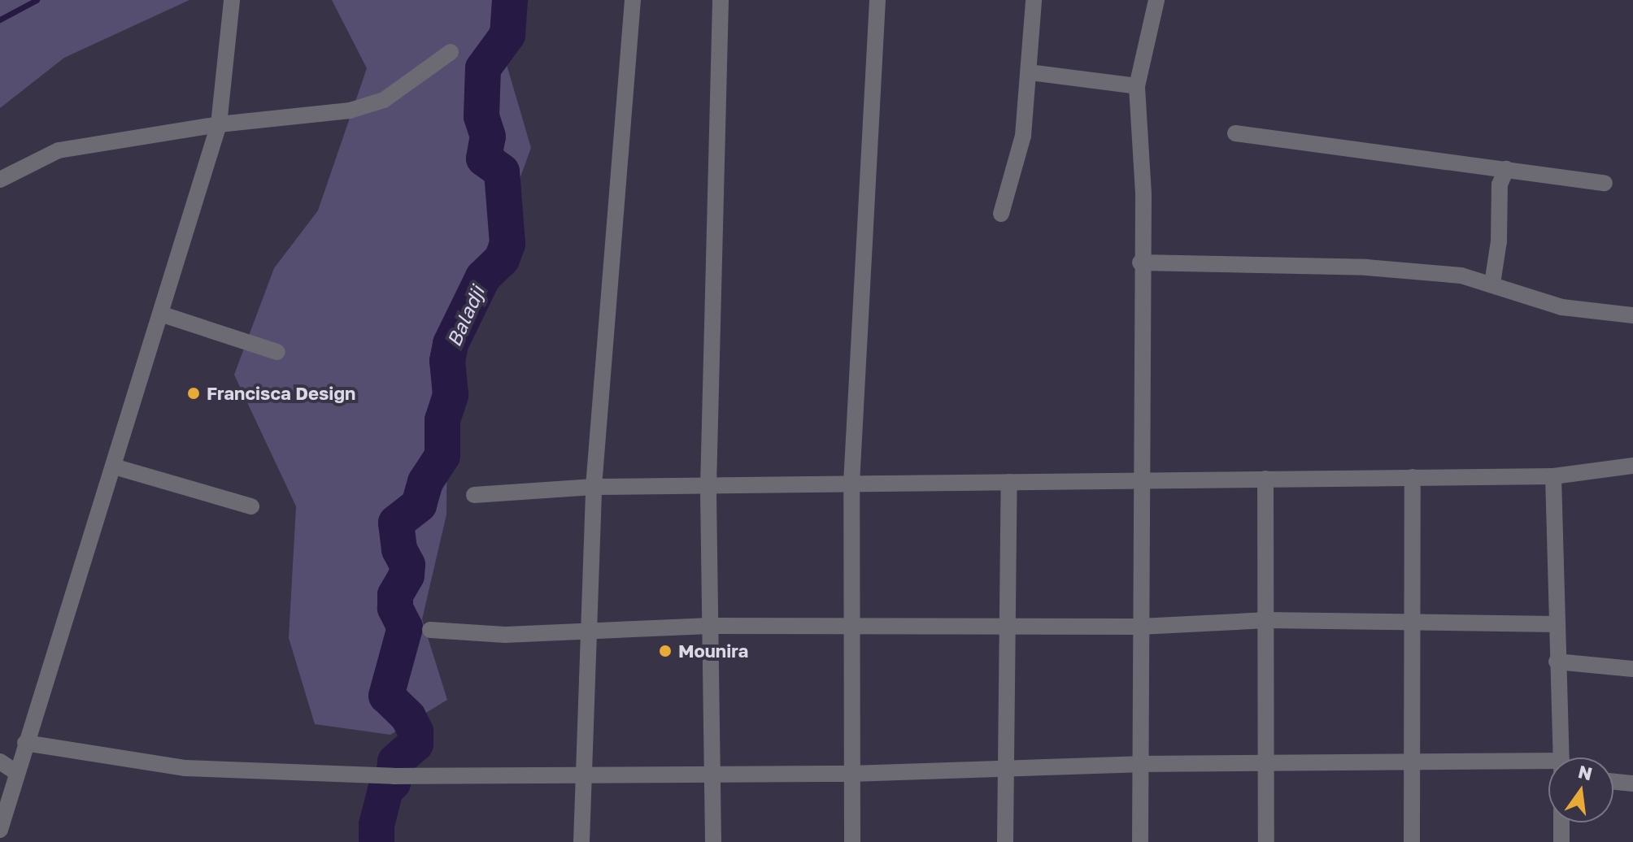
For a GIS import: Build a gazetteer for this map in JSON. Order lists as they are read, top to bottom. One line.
{"water":["Baladji"],"places":["Francisca Design","Mounira"],"north":"top"}
